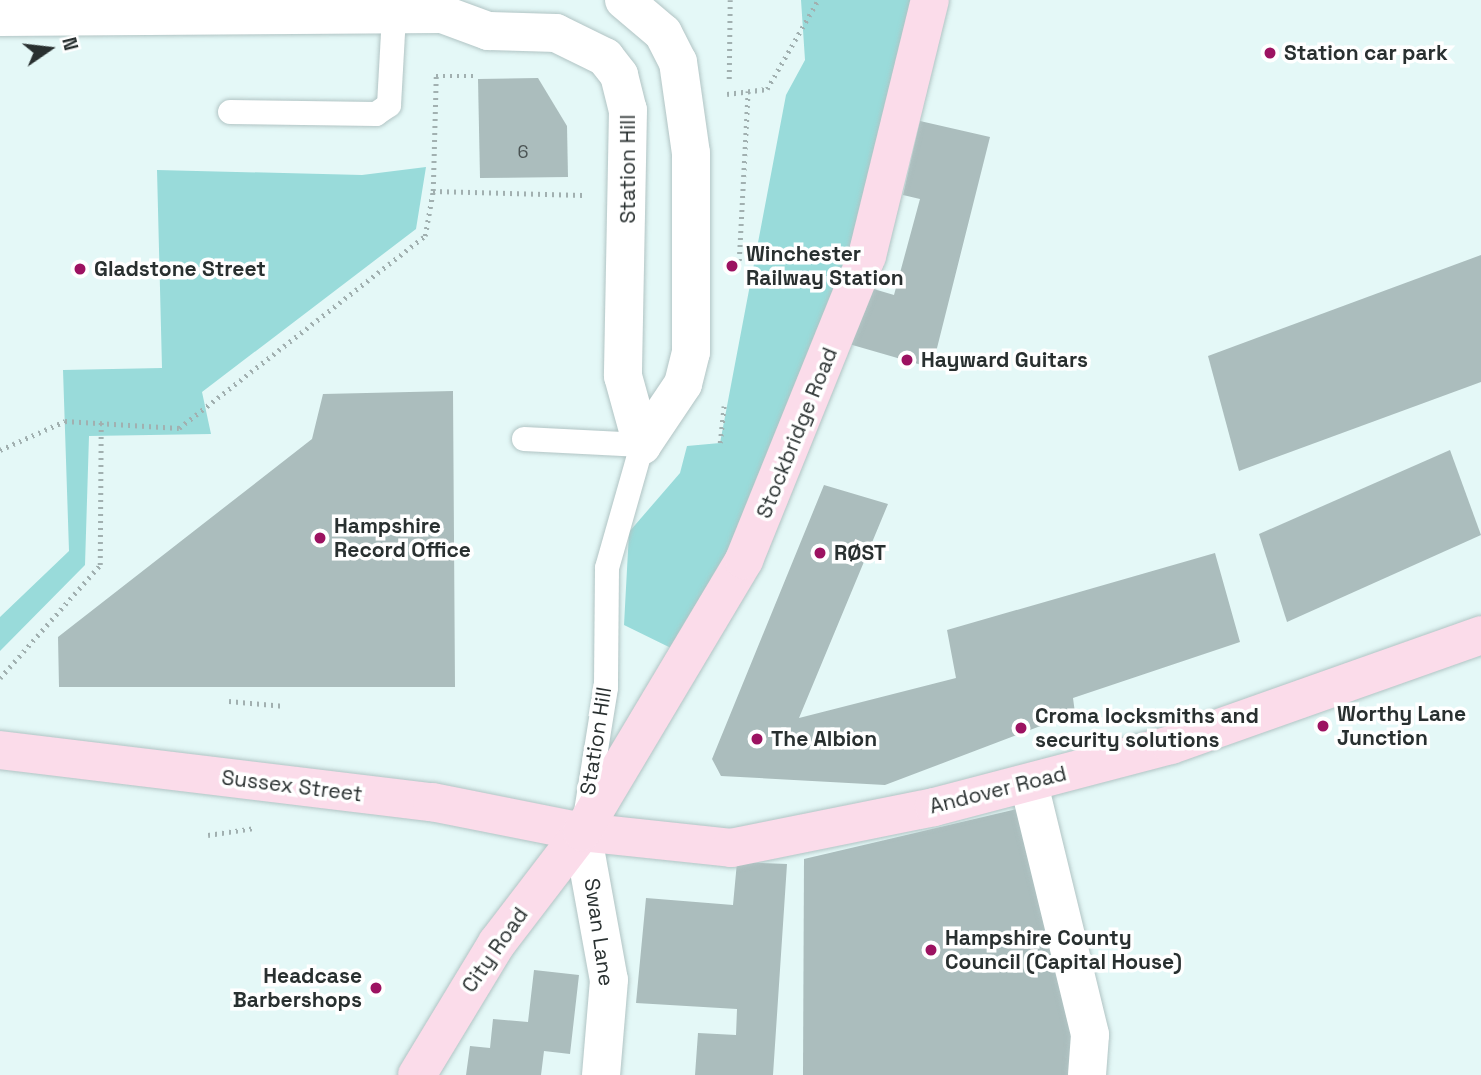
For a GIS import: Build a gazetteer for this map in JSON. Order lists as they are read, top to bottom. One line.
{"streets":{"main road":["Stockbridge Road","Sussex Street","Andover Road","City Road"],"street":["Station Hill","Swan Lane"]},"crossings":[["Station Hill","Stockbridge Road"],["Station Hill","Sussex Street"],["Station Hill","Andover Road"],["Station Hill","Swan Lane"],["Station Hill","City Road"],["Stockbridge Road","Sussex Street"],["Stockbridge Road","Andover Road"],["Stockbridge Road","Swan Lane"],["Stockbridge Road","City Road"],["Sussex Street","Andover Road"],["Sussex Street","Swan Lane"],["Sussex Street","City Road"],["Andover Road","Swan Lane"],["Andover Road","City Road"],["Swan Lane","City Road"]],"places":["Station car park","Winchester Railway Station","Gladstone Street","Hayward Guitars","Hampshire Record Office","RØST","Worthy Lane Junction","Croma locksmiths and security solutions","The Albion","Hampshire County Council (Capital House)","Headcase Barbershops"],"house_numbers":["6"],"north":"right"}
